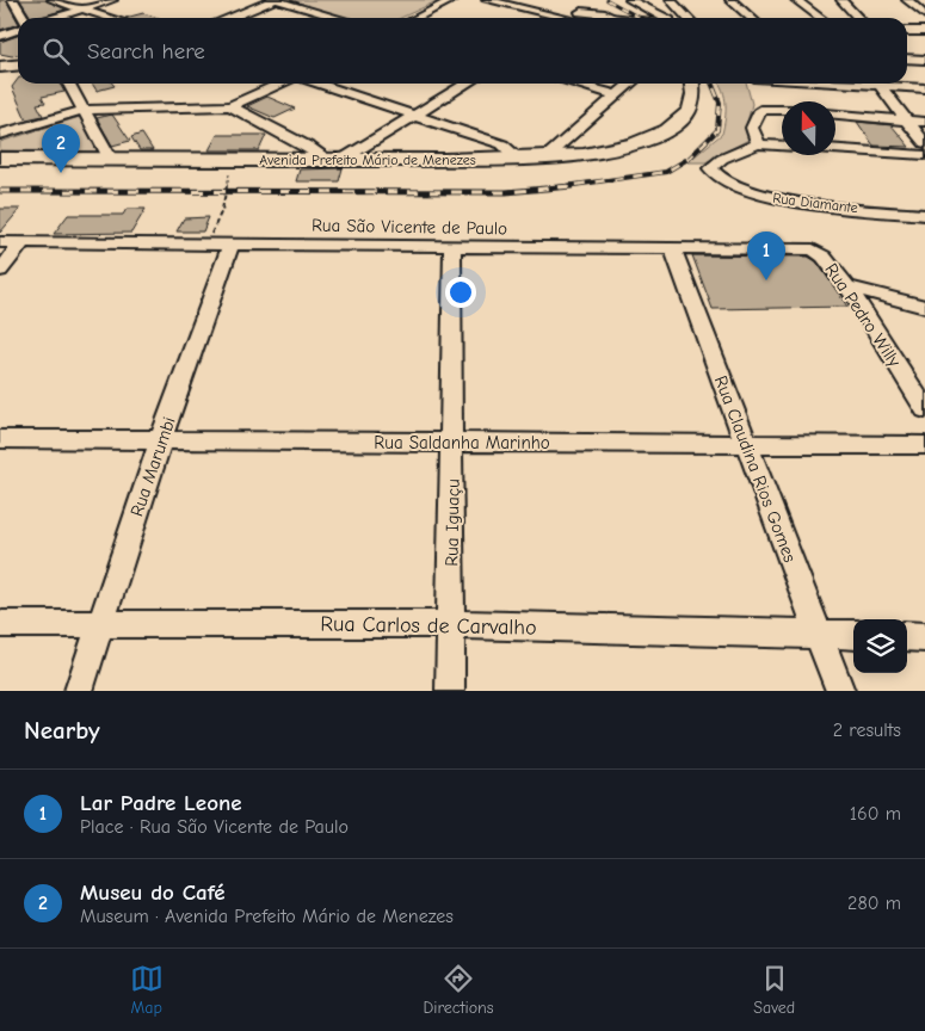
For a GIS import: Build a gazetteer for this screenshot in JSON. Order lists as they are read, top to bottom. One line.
{"streets":{"main road":["Avenida Prefeito Mário de Menezes"],"street":["Rua Diamante","Rua São Vicente de Paulo","Rua Pedro Willy","Rua Saldanha Marinho","Rua Marumbi","Rua Claudina Rios Gomes","Rua Iguaçu","Rua Carlos de Carvalho"]},"crossings":[["Rua São Vicente de Paulo","Rua Pedro Willy"],["Rua São Vicente de Paulo","Rua Marumbi"],["Rua São Vicente de Paulo","Rua Claudina Rios Gomes"],["Rua São Vicente de Paulo","Rua Iguaçu"],["Rua Saldanha Marinho","Rua Marumbi"],["Rua Saldanha Marinho","Rua Claudina Rios Gomes"],["Rua Saldanha Marinho","Rua Iguaçu"],["Rua Marumbi","Rua Carlos de Carvalho"],["Rua Claudina Rios Gomes","Rua Carlos de Carvalho"],["Rua Iguaçu","Rua Carlos de Carvalho"]],"north":"top","page":{"search":"Search here","pins":["2","1"],"heading":["Nearby","2 results"],"list":[{"mark":"1","name":"Lar Padre Leone","note":"Place · Rua São Vicente de Paulo","value":"160 m"},{"mark":"2","name":"Museu do Café","note":"Museum · Avenida Prefeito Mário de Menezes","value":"280 m"}],"nav":["Map","Directions","Saved"]}}
